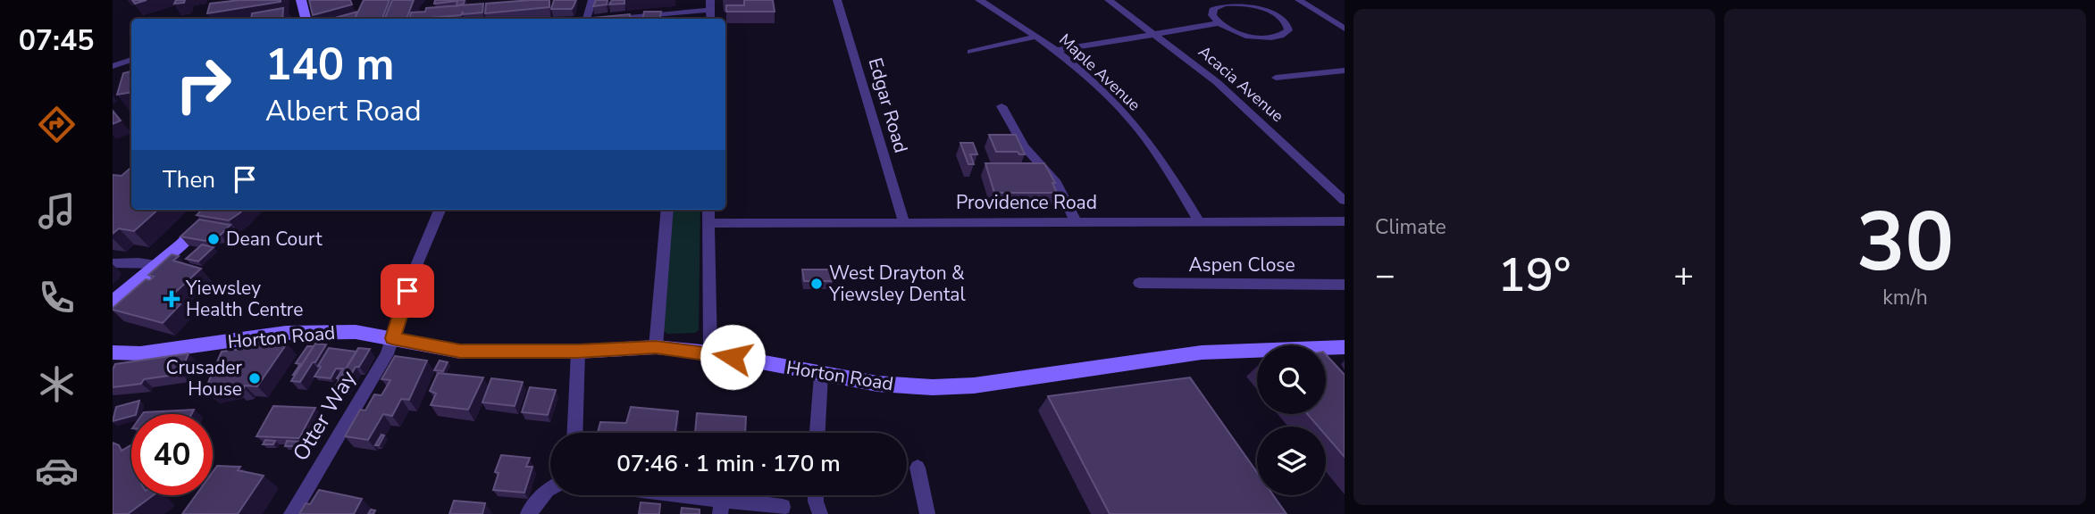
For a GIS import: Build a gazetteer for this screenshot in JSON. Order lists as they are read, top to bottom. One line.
{"streets":{"street":["Maple Avenue","Acacia Avenue","Edgar Road","Providence Road","Aspen Close","Horton Road","Otter Way"]},"crossings":[["Maple Avenue","Providence Road"],["Edgar Road","Providence Road"],["Horton Road","Otter Way"]],"places":{"other":["Dean Court","West Drayton & Yiewsley Dental","Crusader House"],"health":["Yiewsley Health Centre"]},"page":{"tabs":"07:45","tile":["Climate",["30","km/h"]],"turn":["140 m","Albert Road"],"then":"Then","heat":["−","19°","+"],"limit":"40","trip":"07:46 · 1 min · 170 m"}}
